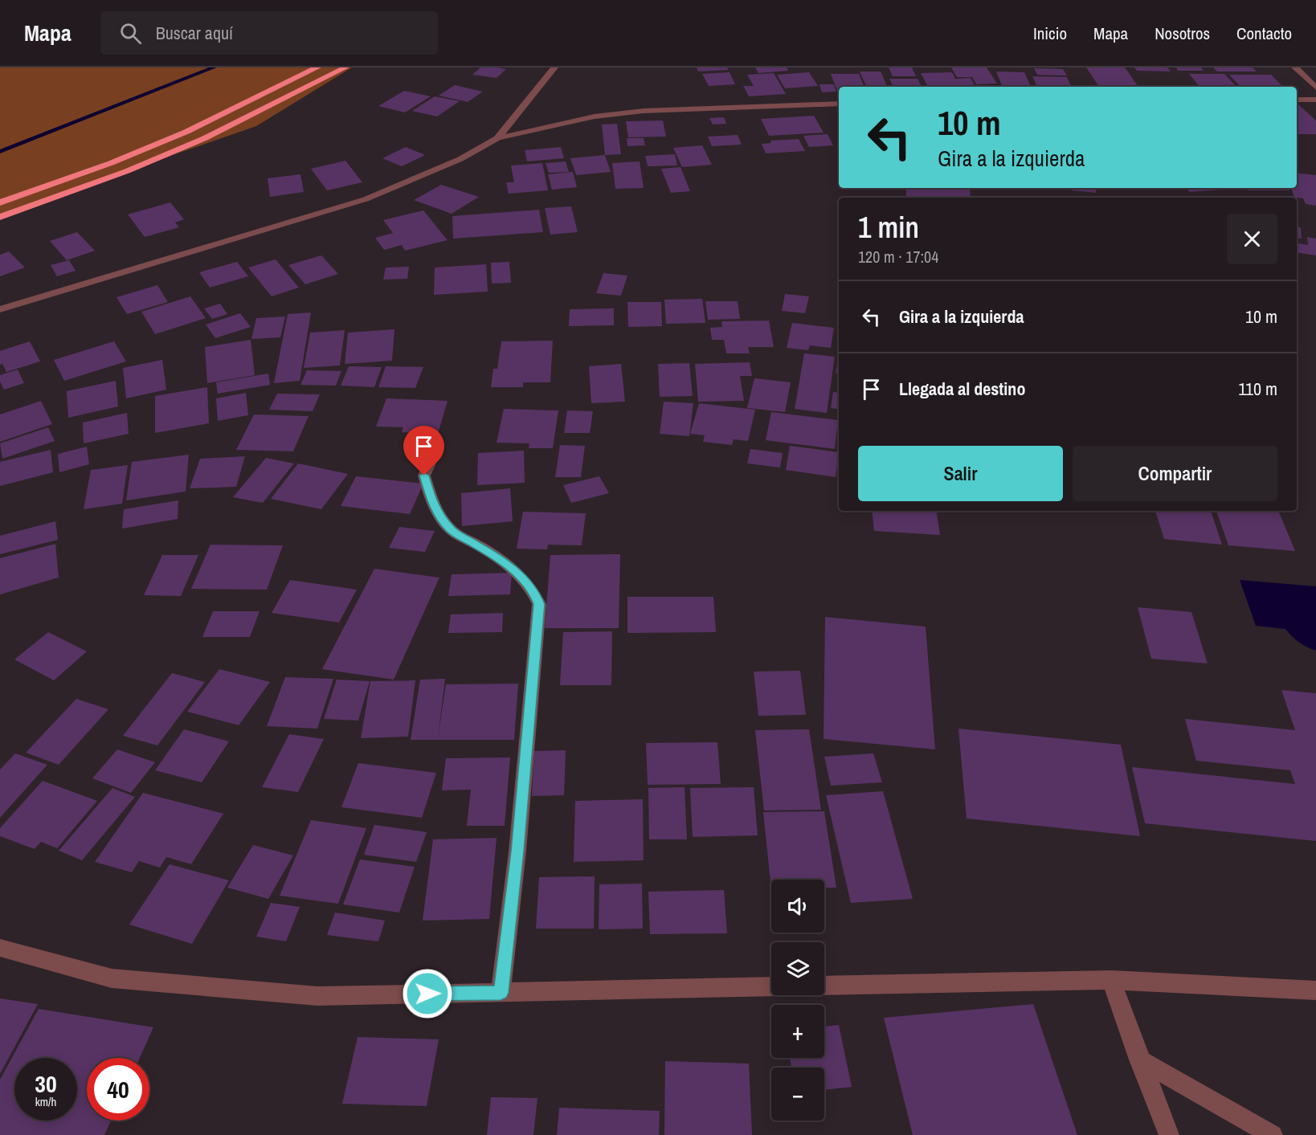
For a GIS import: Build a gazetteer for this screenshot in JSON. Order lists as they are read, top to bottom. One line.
{"page":{"header":"Mapa","search":"Buscar aquí","nav":["Inicio","Mapa","Nosotros","Contacto"],"turn":["10 m","Gira a la izquierda"],"heading":["1 min","120 m · 17:04"],"list":[{"name":"Gira a la izquierda","value":"10 m"},{"name":"Llegada al destino","value":"110 m"}],"buttons":["Salir","Compartir"],"map_buttons":["+","−"],"speed":"30 km/h","limit":"40"}}
